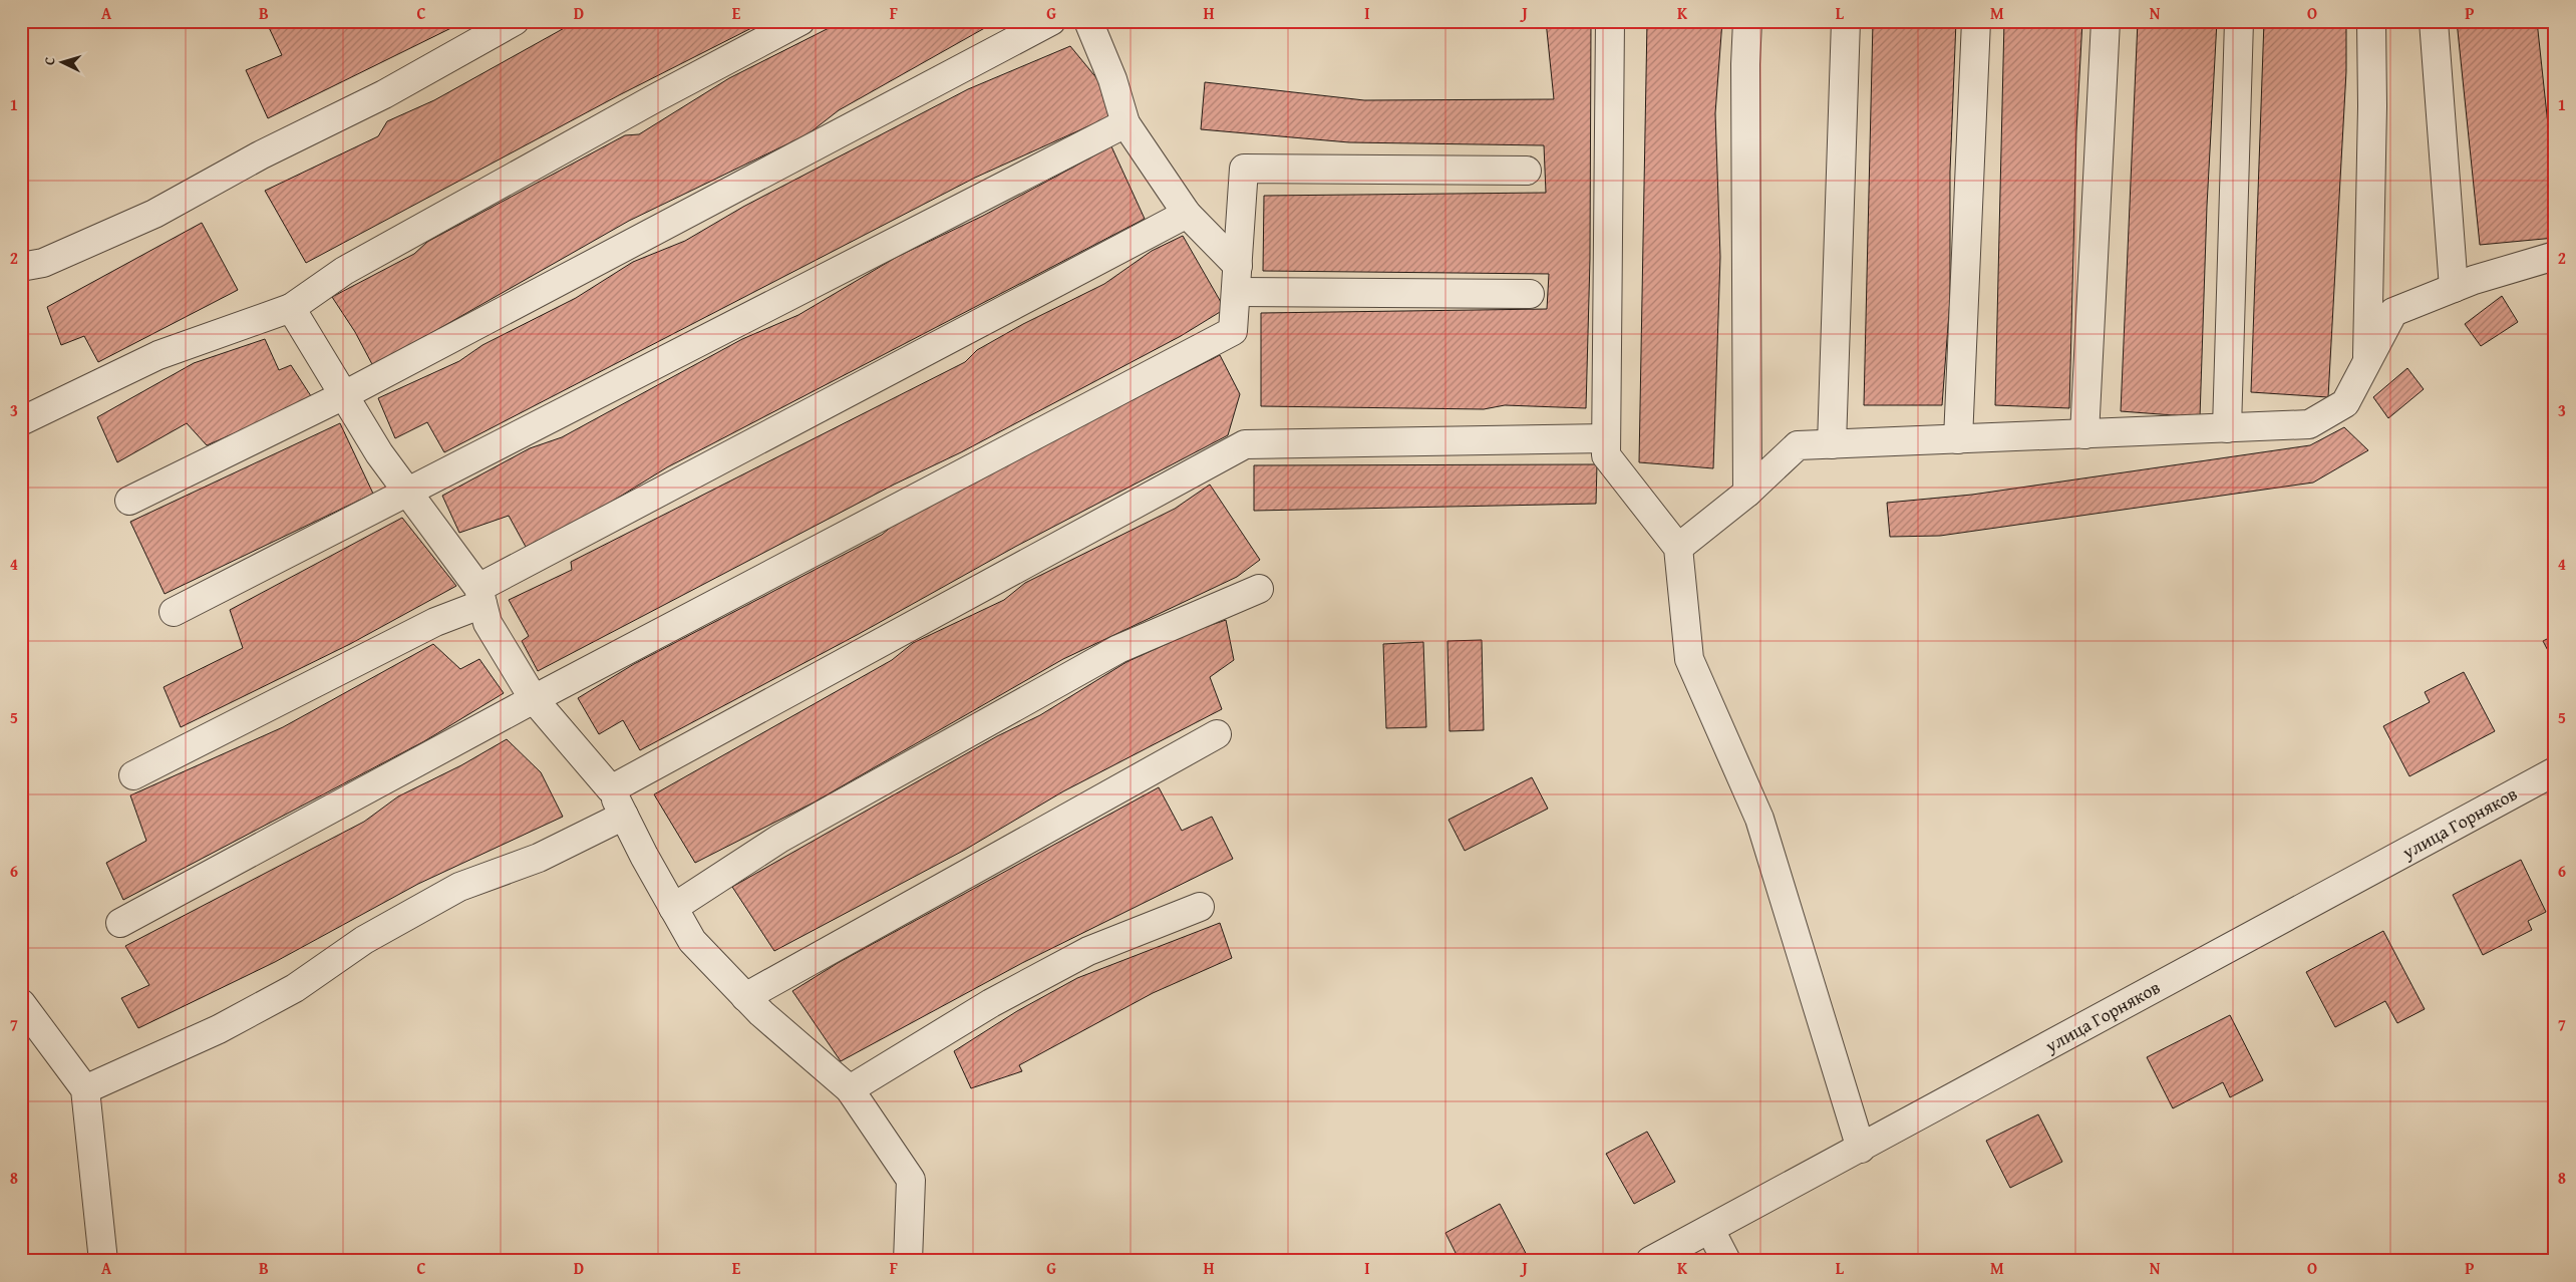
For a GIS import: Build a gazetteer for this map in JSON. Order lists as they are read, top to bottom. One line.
{"streets":{"street":["улица Горняков"]},"north":"left","grid":{"columns":["A","B","C","D","E","F","G","H","I","J","K","L","M","N","O","P"],"rows":["1","2","3","4","5","6","7","8"]}}
